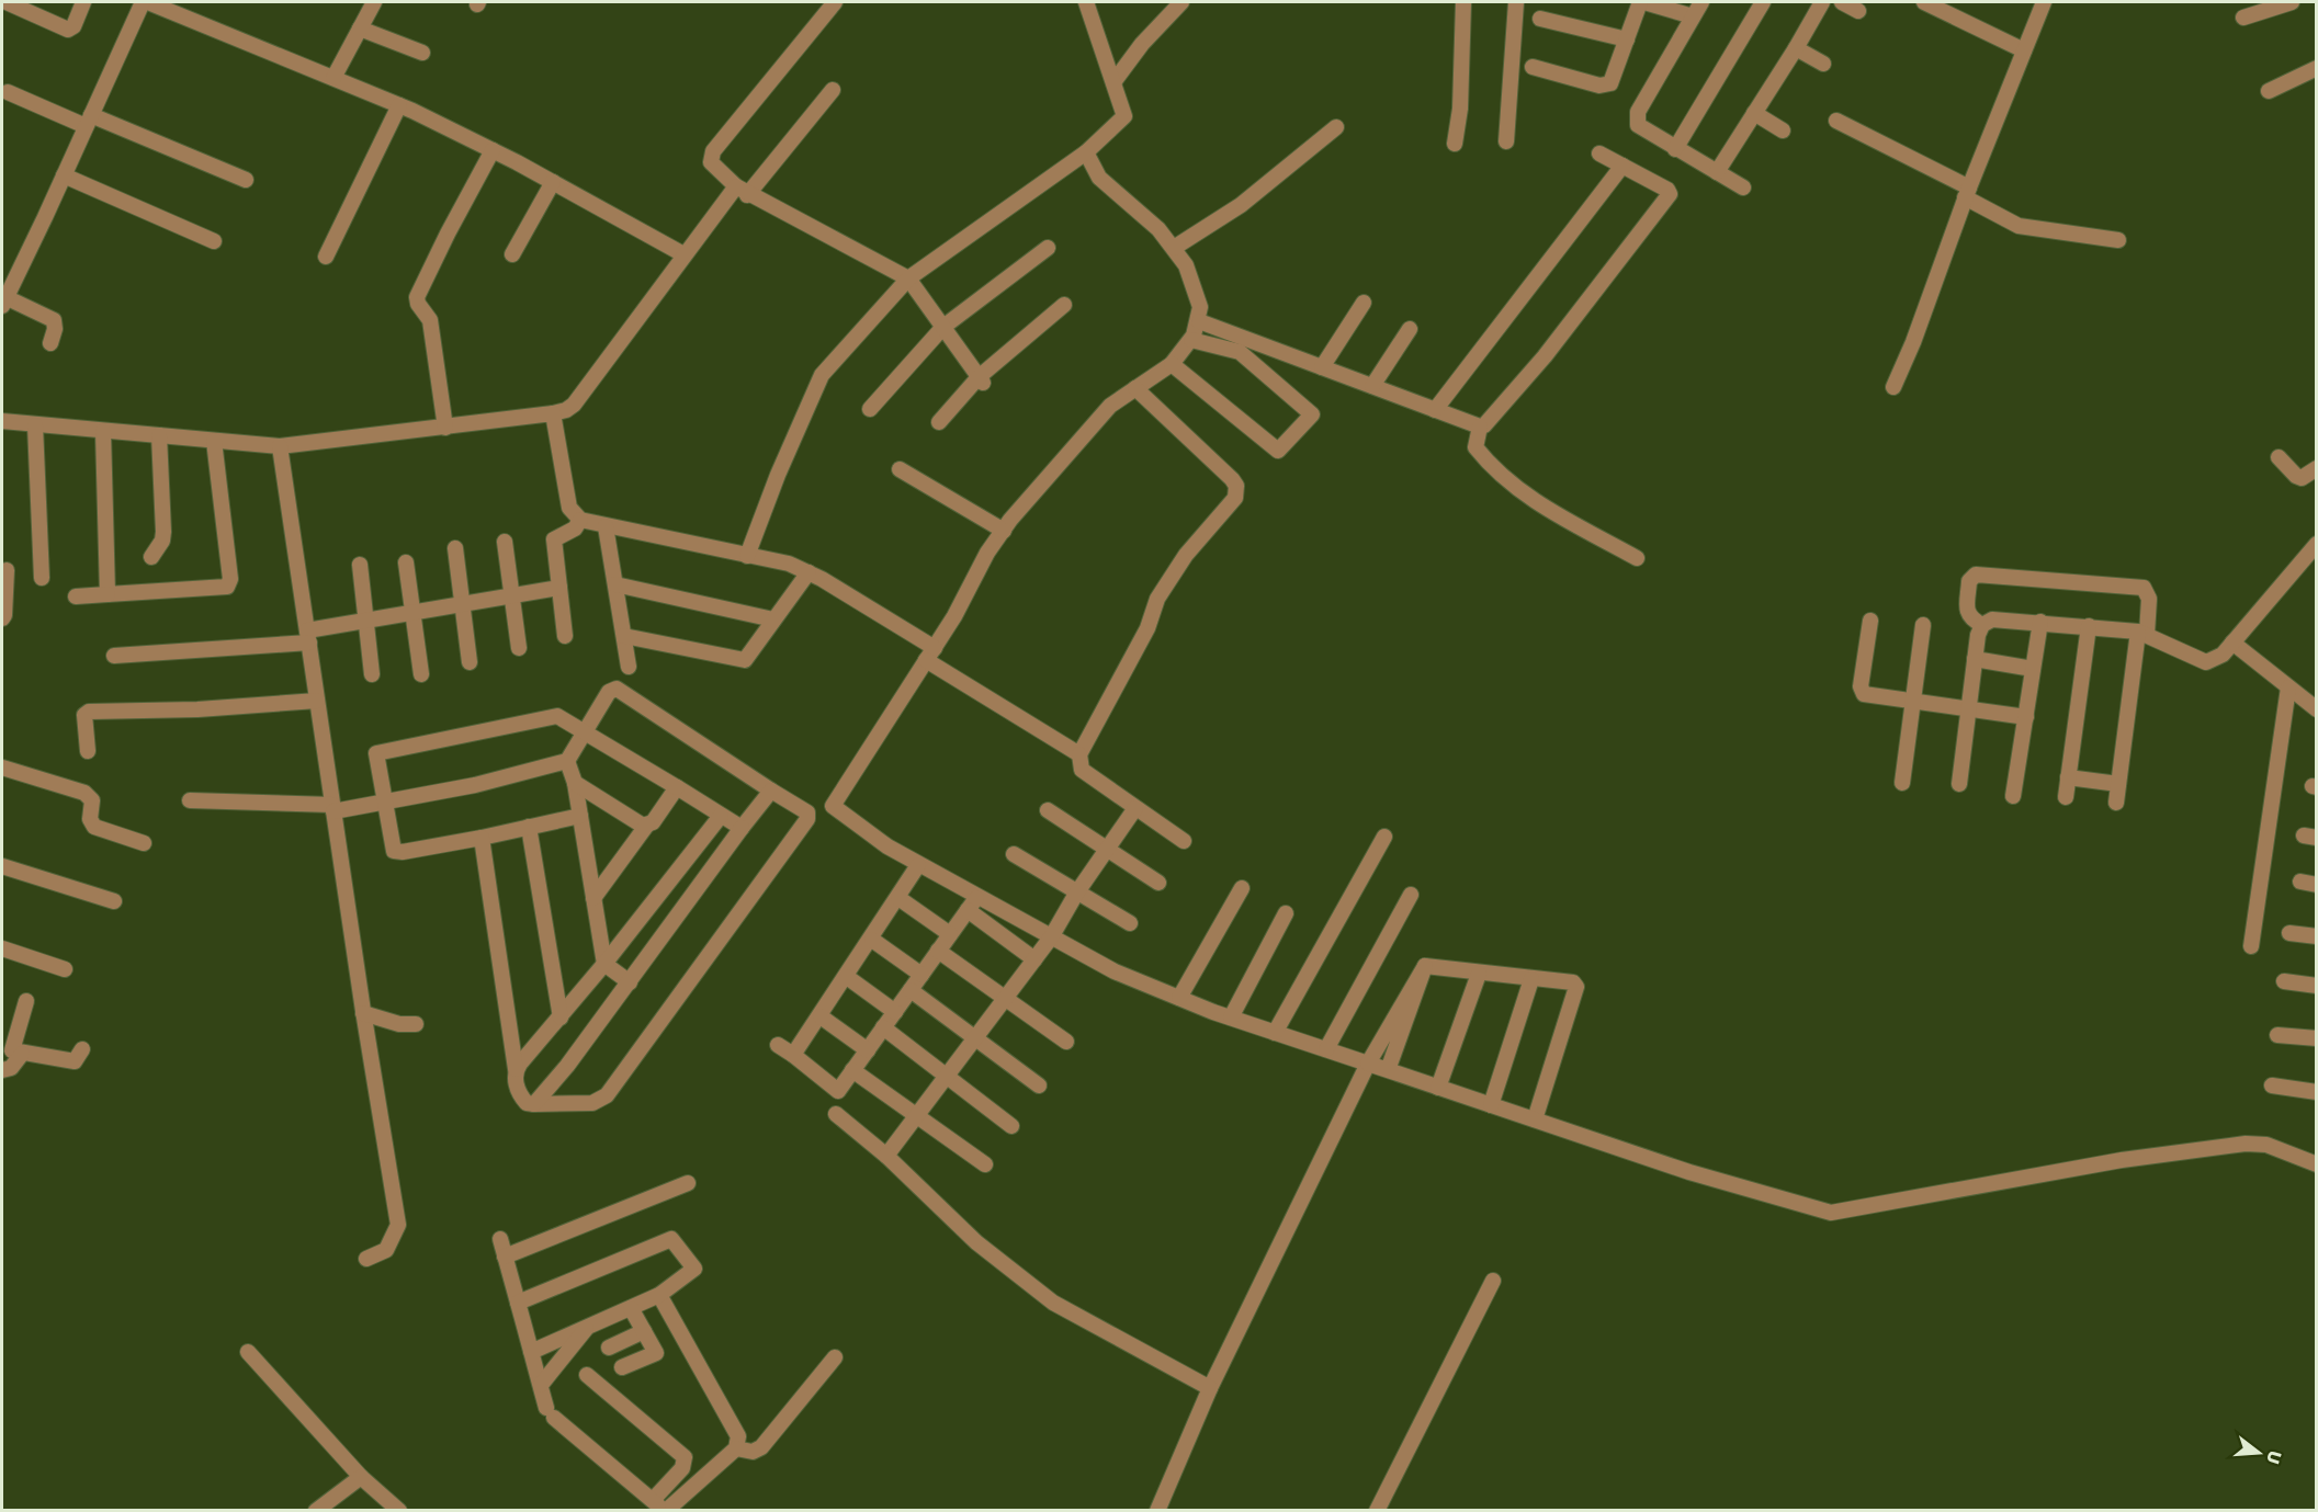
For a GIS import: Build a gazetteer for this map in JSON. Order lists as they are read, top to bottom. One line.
{"north":"right"}
